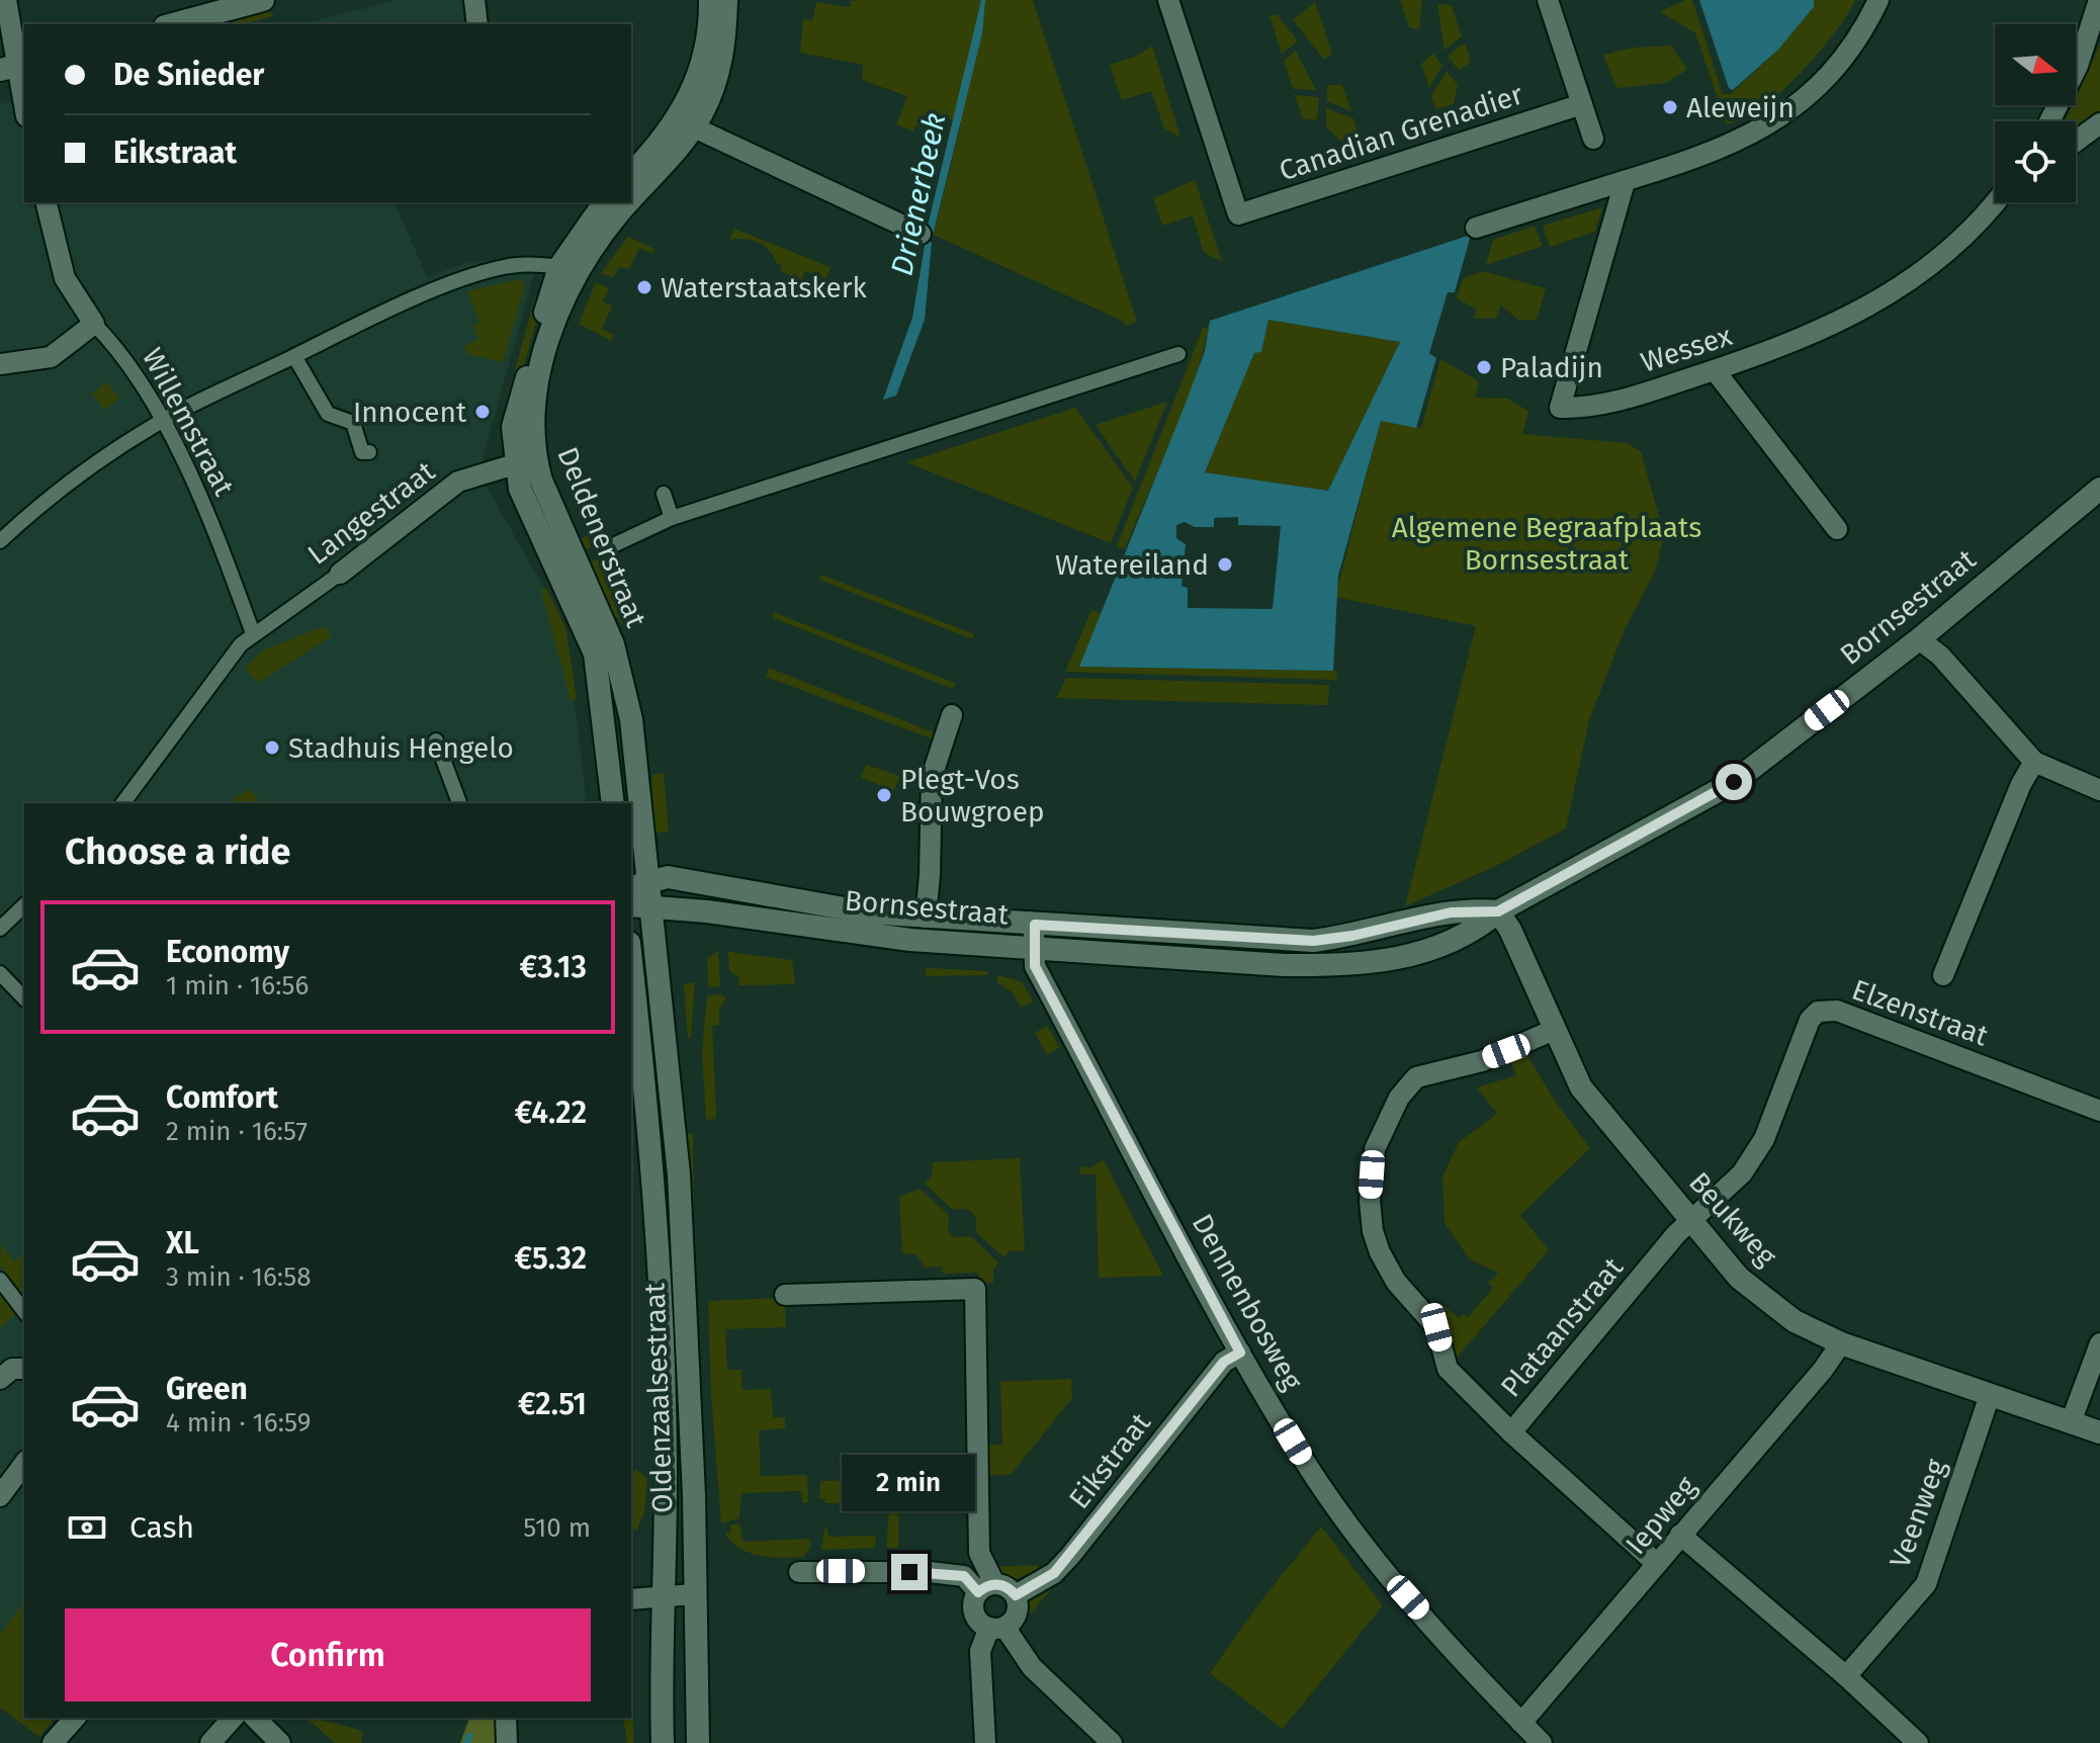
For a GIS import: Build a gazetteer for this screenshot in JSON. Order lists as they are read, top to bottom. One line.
{"streets":{"main road":["Deldenerstraat","Bornsestraat","Beukweg","Oldenzaalsestraat"],"street":["Canadian Grenadier","Wessex","Willemstraat","Langestraat","Elzenstraat","Dennenbosweg","Plataanstraat","Eikstraat","Veenweg","Iepweg"]},"crossings":[["Willemstraat","Langestraat"],["Langestraat","Deldenerstraat"],["Deldenerstraat","Bornsestraat"],["Deldenerstraat","Oldenzaalsestraat"],["Bornsestraat","Beukweg"],["Bornsestraat","Dennenbosweg"],["Bornsestraat","Oldenzaalsestraat"],["Elzenstraat","Beukweg"],["Elzenstraat","Plataanstraat"],["Beukweg","Plataanstraat"],["Beukweg","Veenweg"],["Beukweg","Iepweg"],["Dennenbosweg","Eikstraat"],["Dennenbosweg","Iepweg"],["Plataanstraat","Iepweg"]],"water":["Drienerbeek"],"parks":["Algemene Begraafplaats Bornsestraat"],"places":["Aleweijn","Waterstaatskerk","Paladijn","Innocent","Watereiland","Stadhuis Hengelo","Plegt-Vos Bouwgroep"],"north":"right","page":{"banner":["De Snieder","Eikstraat"],"heading":"Choose a ride","list":[{"name":"Economy","note":"1 min · 16:56","value":"€3.13"},{"name":"Comfort","note":"2 min · 16:57","value":"€4.22"},{"name":"XL","note":"3 min · 16:58","value":"€5.32"},{"name":"Green","note":"4 min · 16:59","value":"€2.51"}],"bubble":"2 min","pay":["Cash","510 m"],"buttons":"Confirm"}}
